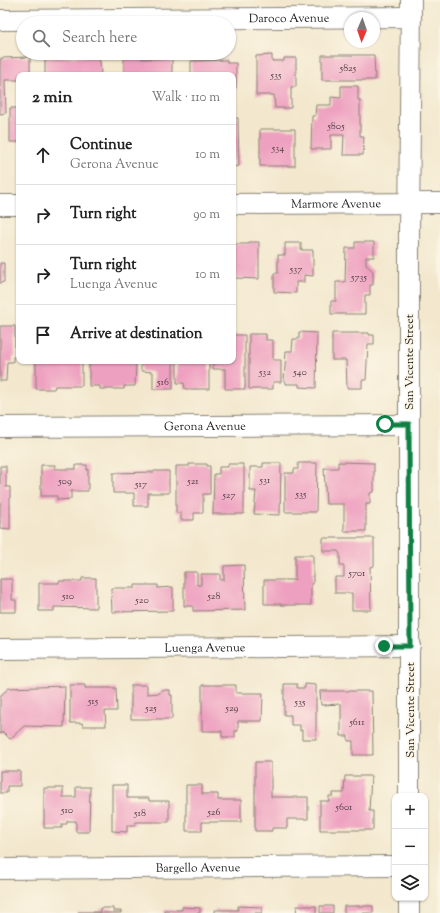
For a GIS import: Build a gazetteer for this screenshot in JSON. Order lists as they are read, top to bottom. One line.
{"streets":{"street":["Daroco Avenue","Marmore Avenue","San Vicente Street","Gerona Avenue","Luenga Avenue","Bargello Avenue"]},"crossings":[["Daroco Avenue","San Vicente Street"],["Marmore Avenue","San Vicente Street"],["San Vicente Street","Gerona Avenue"],["San Vicente Street","Luenga Avenue"]],"house_numbers":["5825","535","5805","534","537","5735","532","540","516","531","509","521","517","535","527","5701","510","528","520","515","535","525","529","5611","5601","510","526","518"],"north":"bottom","page":{"search":"Search here","heading":["2 min","Walk · 110 m"],"list":[["Continue","Gerona Avenue","10 m"],["Turn right","90 m"],["Turn right","Luenga Avenue","10 m"],"Arrive at destination"],"map_buttons":["+","−"]}}
